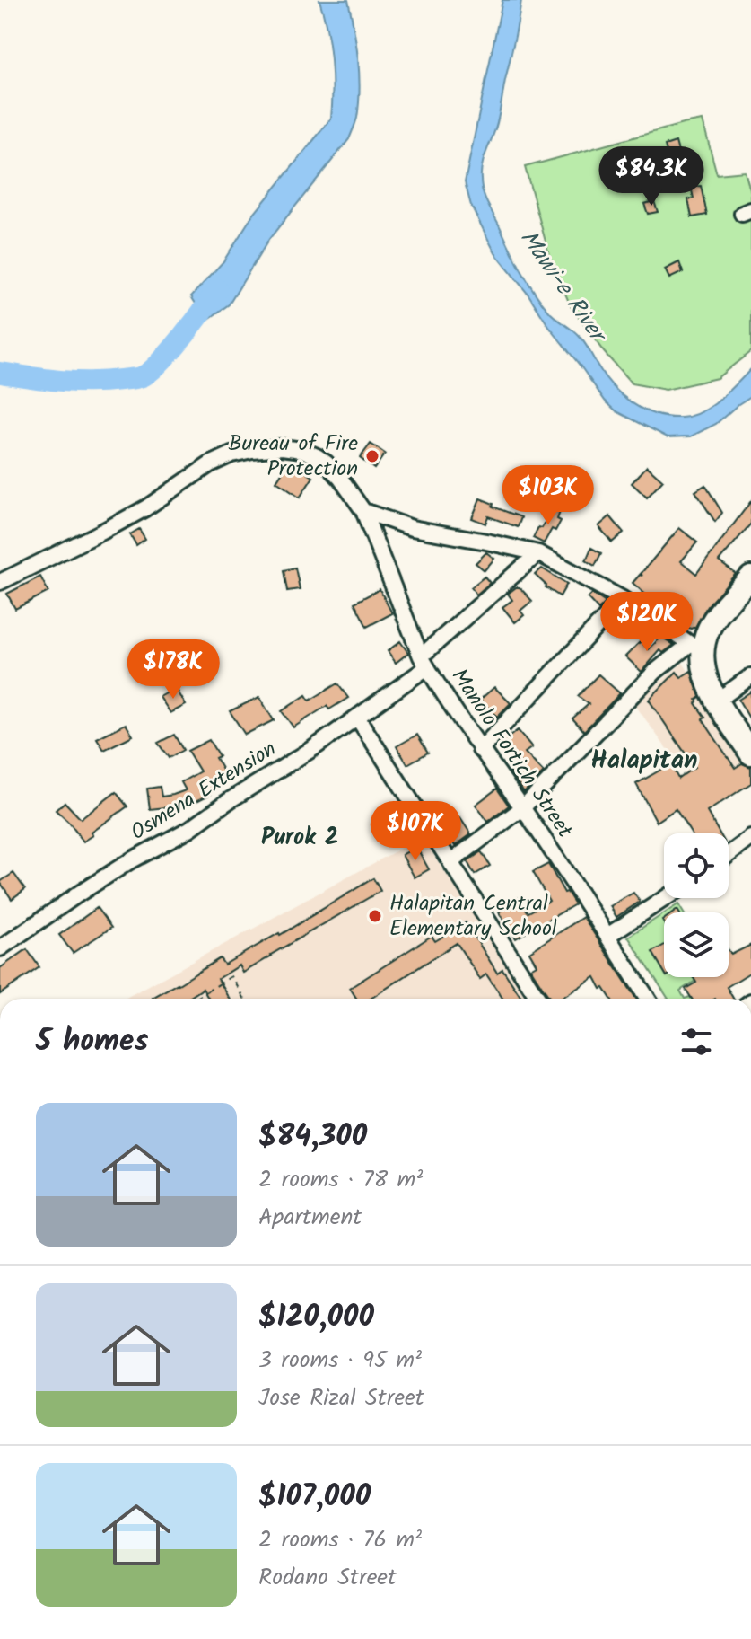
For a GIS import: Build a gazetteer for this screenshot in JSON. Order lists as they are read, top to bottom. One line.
{"streets":{"street":["Manolo Fortich Street","Osmena Extension"]},"crossings":[["Manolo Fortich Street","Osmena Extension"]],"districts":["Halapitan","Purok 2"],"water":["Mawi-e River"],"places":["Bureau of Fire Protection","Halapitan Central Elementary School"],"page":{"price":["$84.3K","$103K","$120K","$178K","$107K"],"heading":"5 homes","list":[{"name":"$84,300","note":"2 rooms · 78 m² · Apartment"},{"name":"$120,000","note":"3 rooms · 95 m² · Jose Rizal Street"},{"name":"$107,000","note":"2 rooms · 76 m² · Rodano Street"}]}}
